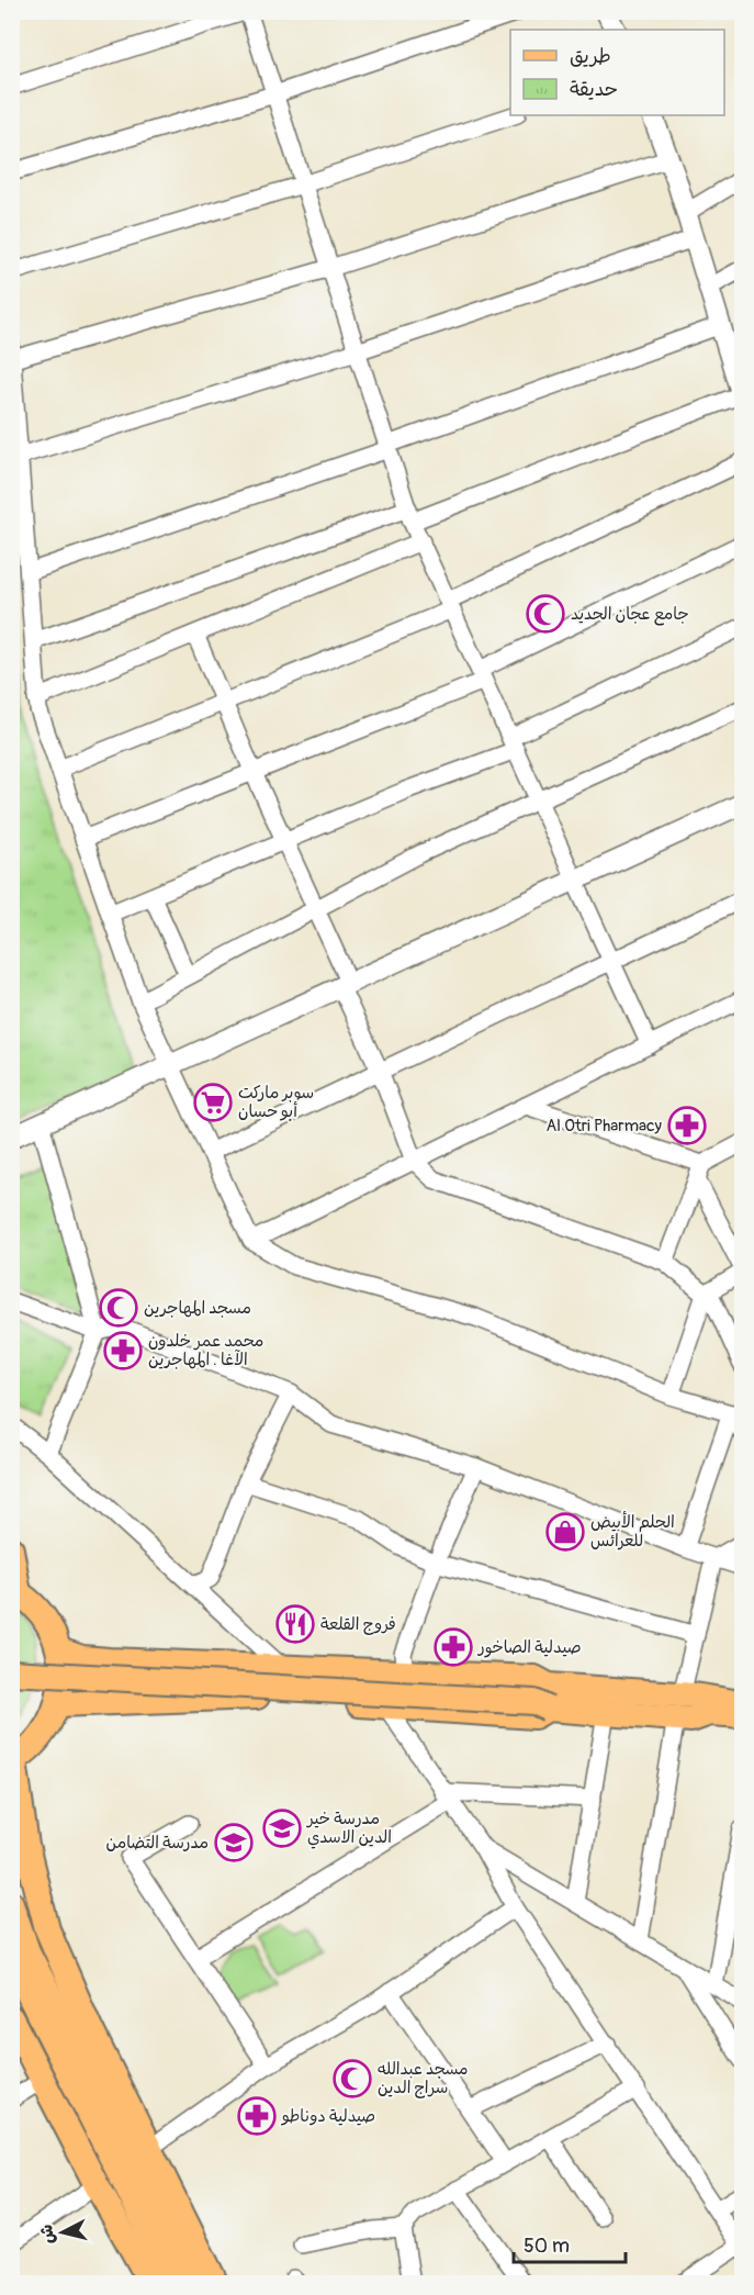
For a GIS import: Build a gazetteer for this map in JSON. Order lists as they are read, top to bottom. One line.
{"places":{"mosque":["جامع عجان الحديد","مسجد المهاجرين","مسجد عبدالله سراج الدين"],"supermarket":["سوبر ماركت أبو حسان"],"pharmacy":["Al Otri Pharmacy","محمد عمر خلدون الآغا . المهاجرين","صيدلية الصاخور","صيدلية دوناطو"],"shop":["الحلم الأبيض للعرائس"],"restaurant":["فروج القلعة"],"school or university":["مدرسة خير الدين الاسدي","مدرسة التضامن"]},"legend":["طريق","حديقة"],"scale_bar":"50 m","north":"left"}
